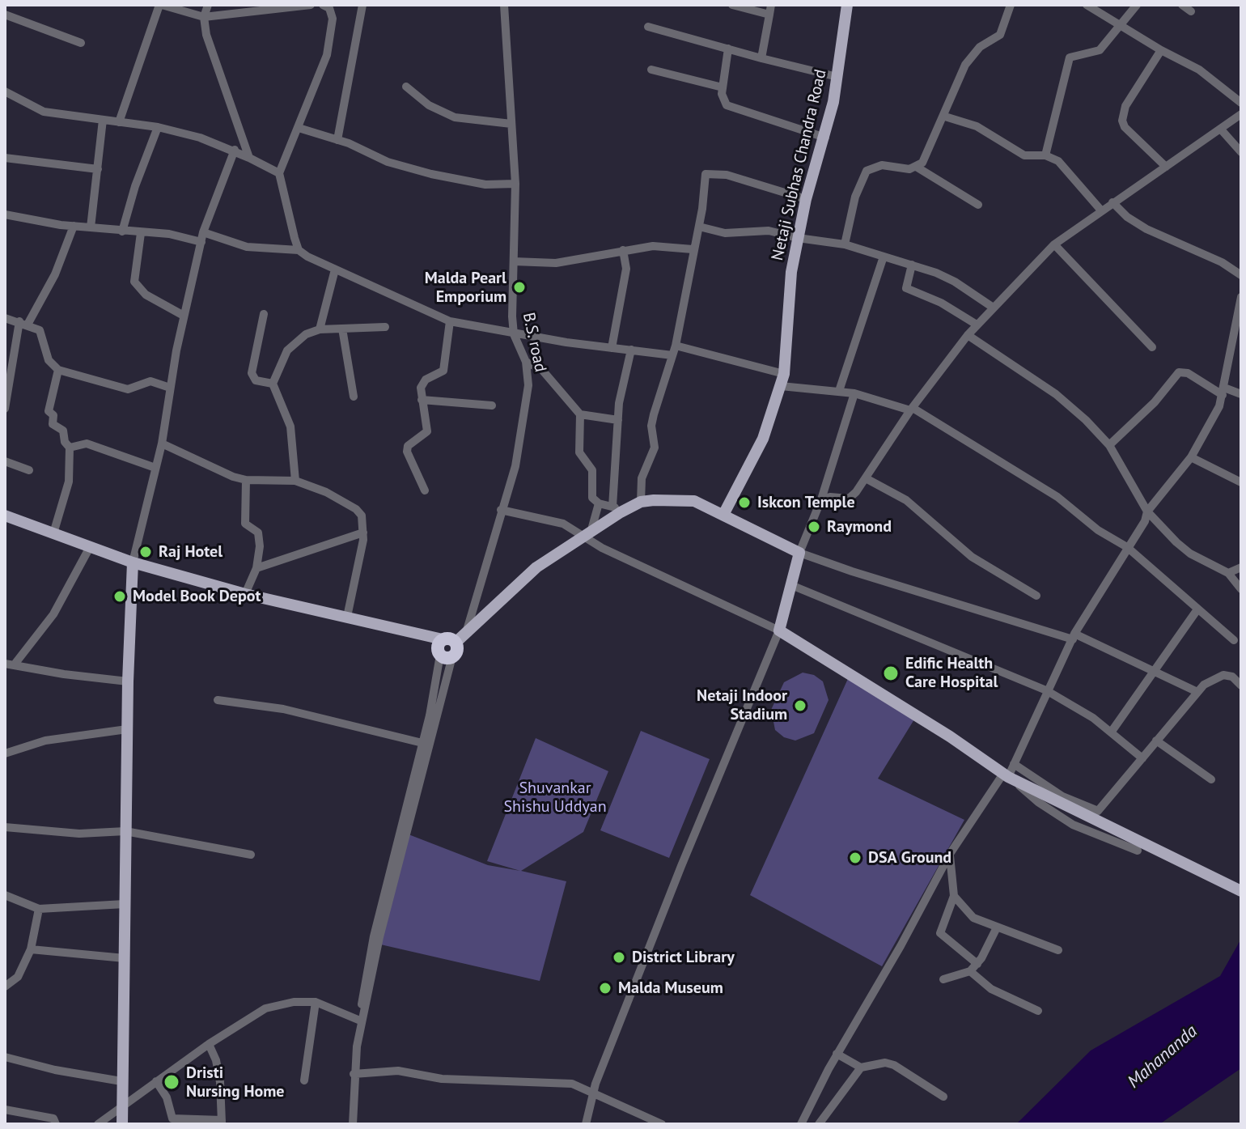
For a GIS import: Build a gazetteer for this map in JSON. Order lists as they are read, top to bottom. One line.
{"streets":{"main road":["Netaji Subhas Chandra Road"],"street":["B.S. road"]},"water":["Mahananda"],"parks":["Shuvankar Shishu Uddyan"],"places":["Malda Pearl Emporium","Iskcon Temple","Raymond","Raj Hotel","Model Book Depot","Edific Health Care Hospital","Netaji Indoor Stadium","DSA Ground","District Library","Malda Museum","Dristi Nursing Home"]}
